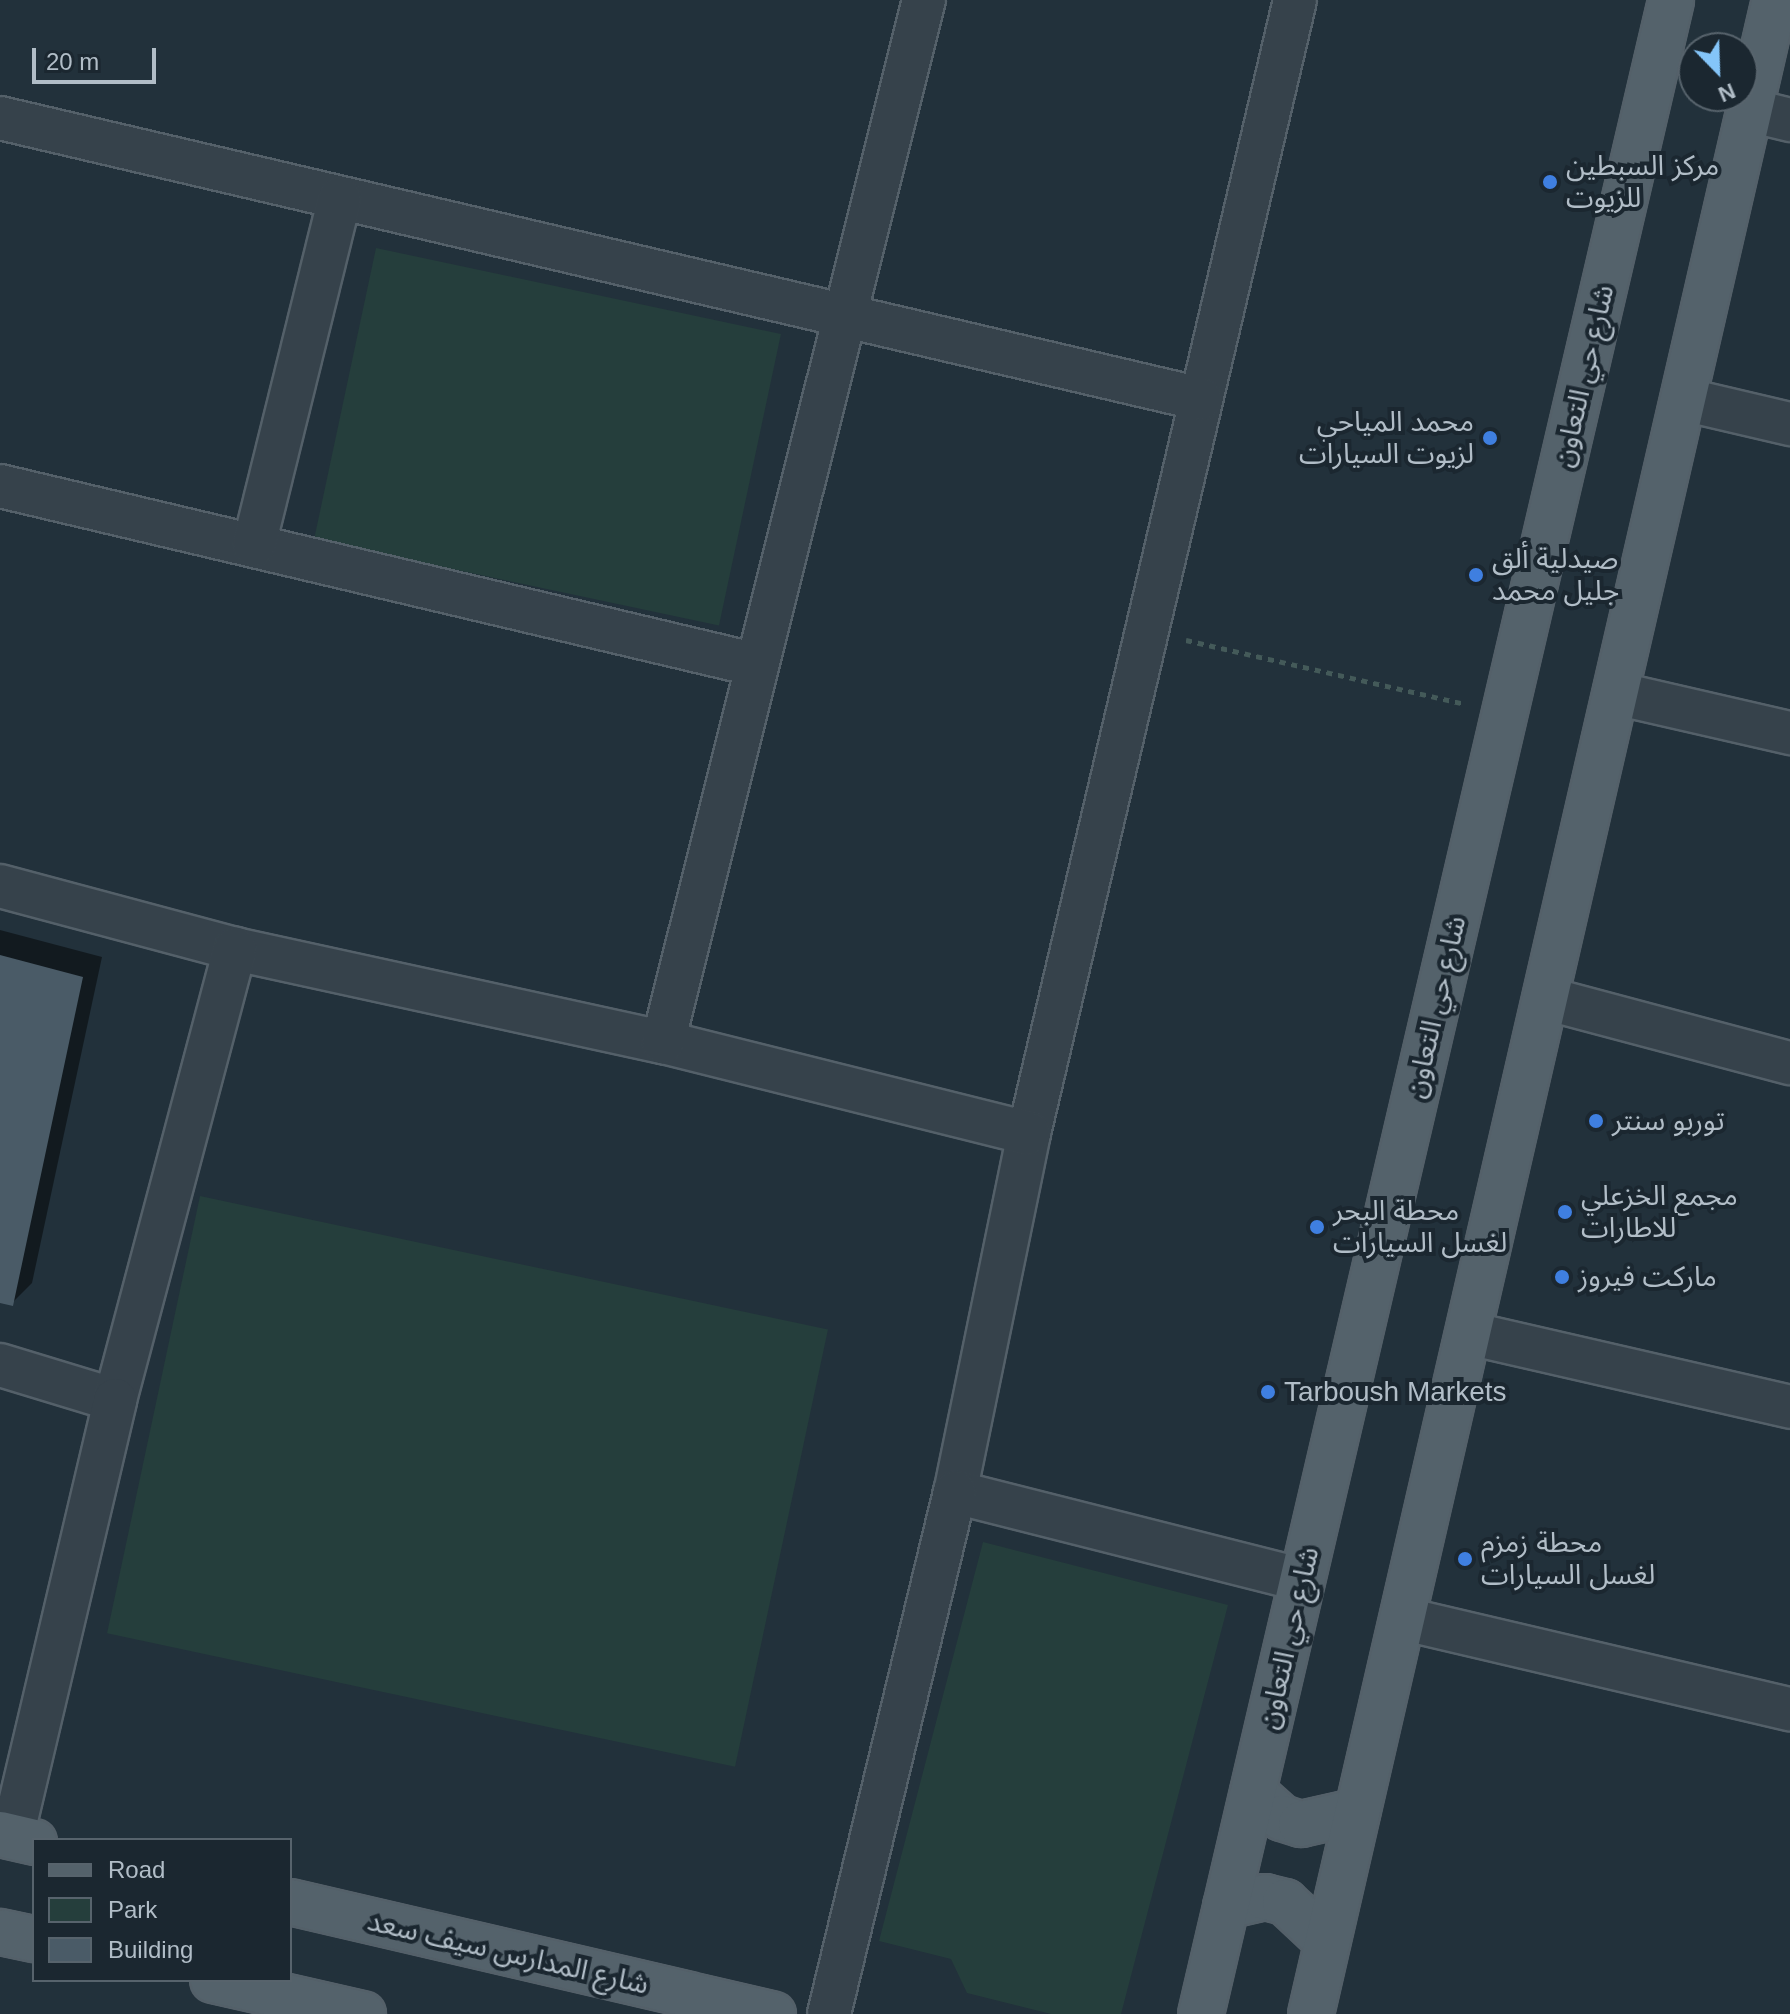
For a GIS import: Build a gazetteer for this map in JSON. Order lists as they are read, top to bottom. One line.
{"streets":{"main road":["شارع حي التعاون","شارع المدارس سيف سعد"]},"places":["مركز السبطين للزيوت","محمد المياحي لزيوت السيارات","صيدلية ألق جليل محمد","توربو سنتر","مجمع الخزعلي للاطارات","محطة البحر لغسل السيارات","ماركت فيروز","Tarboush Markets","محطة زمزم لغسل السيارات"],"legend":["Road","Park","Building"],"scale_bar":"20 m","north":"bottom right"}
